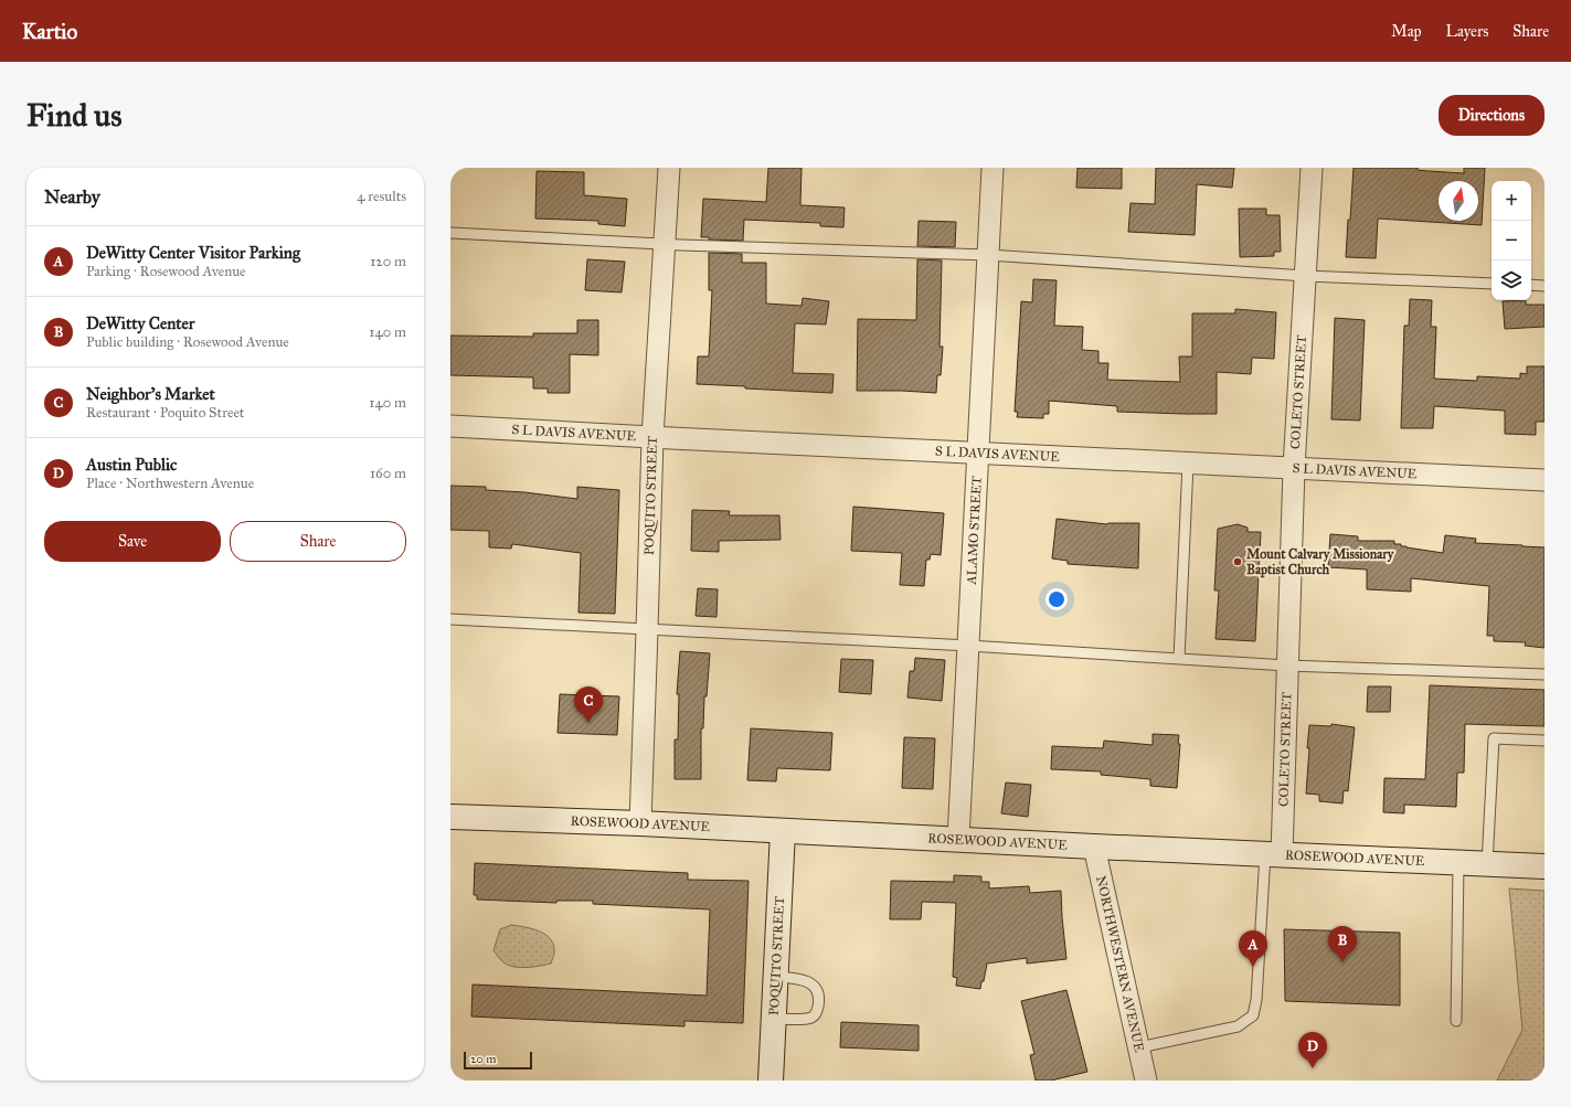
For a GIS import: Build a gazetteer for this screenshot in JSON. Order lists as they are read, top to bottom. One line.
{"streets":{"street":["COLETO STREET","S L DAVIS AVENUE","POQUITO STREET","ALAMO STREET","ROSEWOOD AVENUE","NORTHWESTERN AVENUE"]},"crossings":[["COLETO STREET","S L DAVIS AVENUE"],["COLETO STREET","ROSEWOOD AVENUE"],["S L DAVIS AVENUE","POQUITO STREET"],["S L DAVIS AVENUE","ALAMO STREET"],["POQUITO STREET","ROSEWOOD AVENUE"],["ALAMO STREET","ROSEWOOD AVENUE"],["ROSEWOOD AVENUE","NORTHWESTERN AVENUE"]],"places":["Mount Calvary Missionary Baptist Church"],"scale_bar":"20 m","north":"top","page":{"header":"Kartio","nav":["Map","Layers","Share"],"buttons":["Directions",["Save","Share"]],"title":"Find us","heading":["Nearby","4 results"],"map_buttons":["+","−"],"list":[{"mark":"A","name":"DeWitty Center Visitor Parking","note":"Parking · Rosewood Avenue","value":"120 m"},{"mark":"B","name":"DeWitty Center","note":"Public building · Rosewood Avenue","value":"140 m"},{"mark":"C","name":"Neighbor's Market","note":"Restaurant · Poquito Street","value":"140 m"},{"mark":"D","name":"Austin Public","note":"Place · Northwestern Avenue","value":"160 m"}],"pins":["C","B","A","D"],"scale":"20 m"}}
